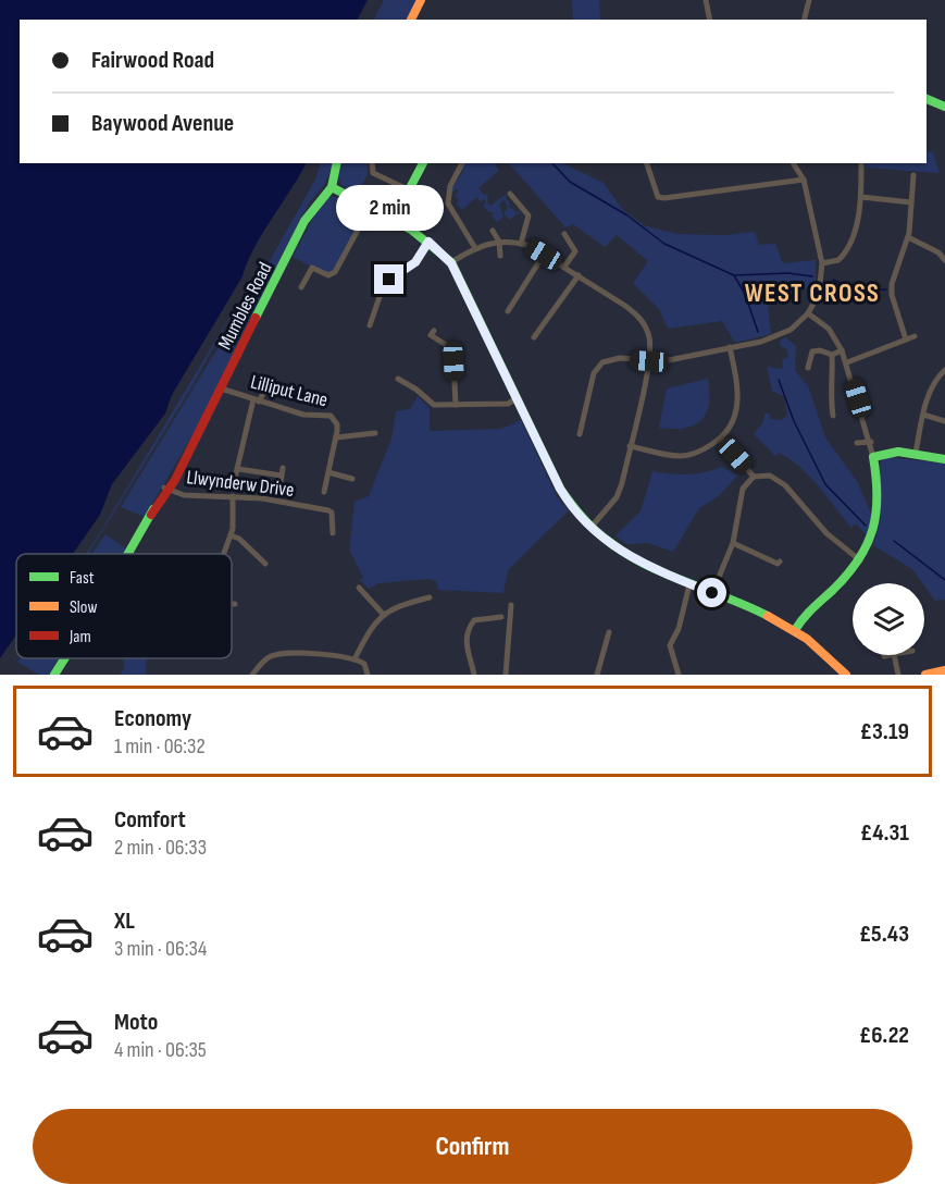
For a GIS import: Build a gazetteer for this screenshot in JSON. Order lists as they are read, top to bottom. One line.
{"streets":{"street":["Mumbles Road","Lilliput Lane","Llwynderw Drive"]},"crossings":[["Mumbles Road","Lilliput Lane"],["Mumbles Road","Llwynderw Drive"]],"districts":["WEST CROSS"],"legend":["Fast","Slow","Jam"],"page":{"banner":["Fairwood Road","Baywood Avenue"],"bubble":"2 min","list":[{"name":"Economy","note":"1 min · 06:32","value":"£3.19"},{"name":"Comfort","note":"2 min · 06:33","value":"£4.31"},{"name":"XL","note":"3 min · 06:34","value":"£5.43"},{"name":"Moto","note":"4 min · 06:35","value":"£6.22"}],"buttons":"Confirm"}}
